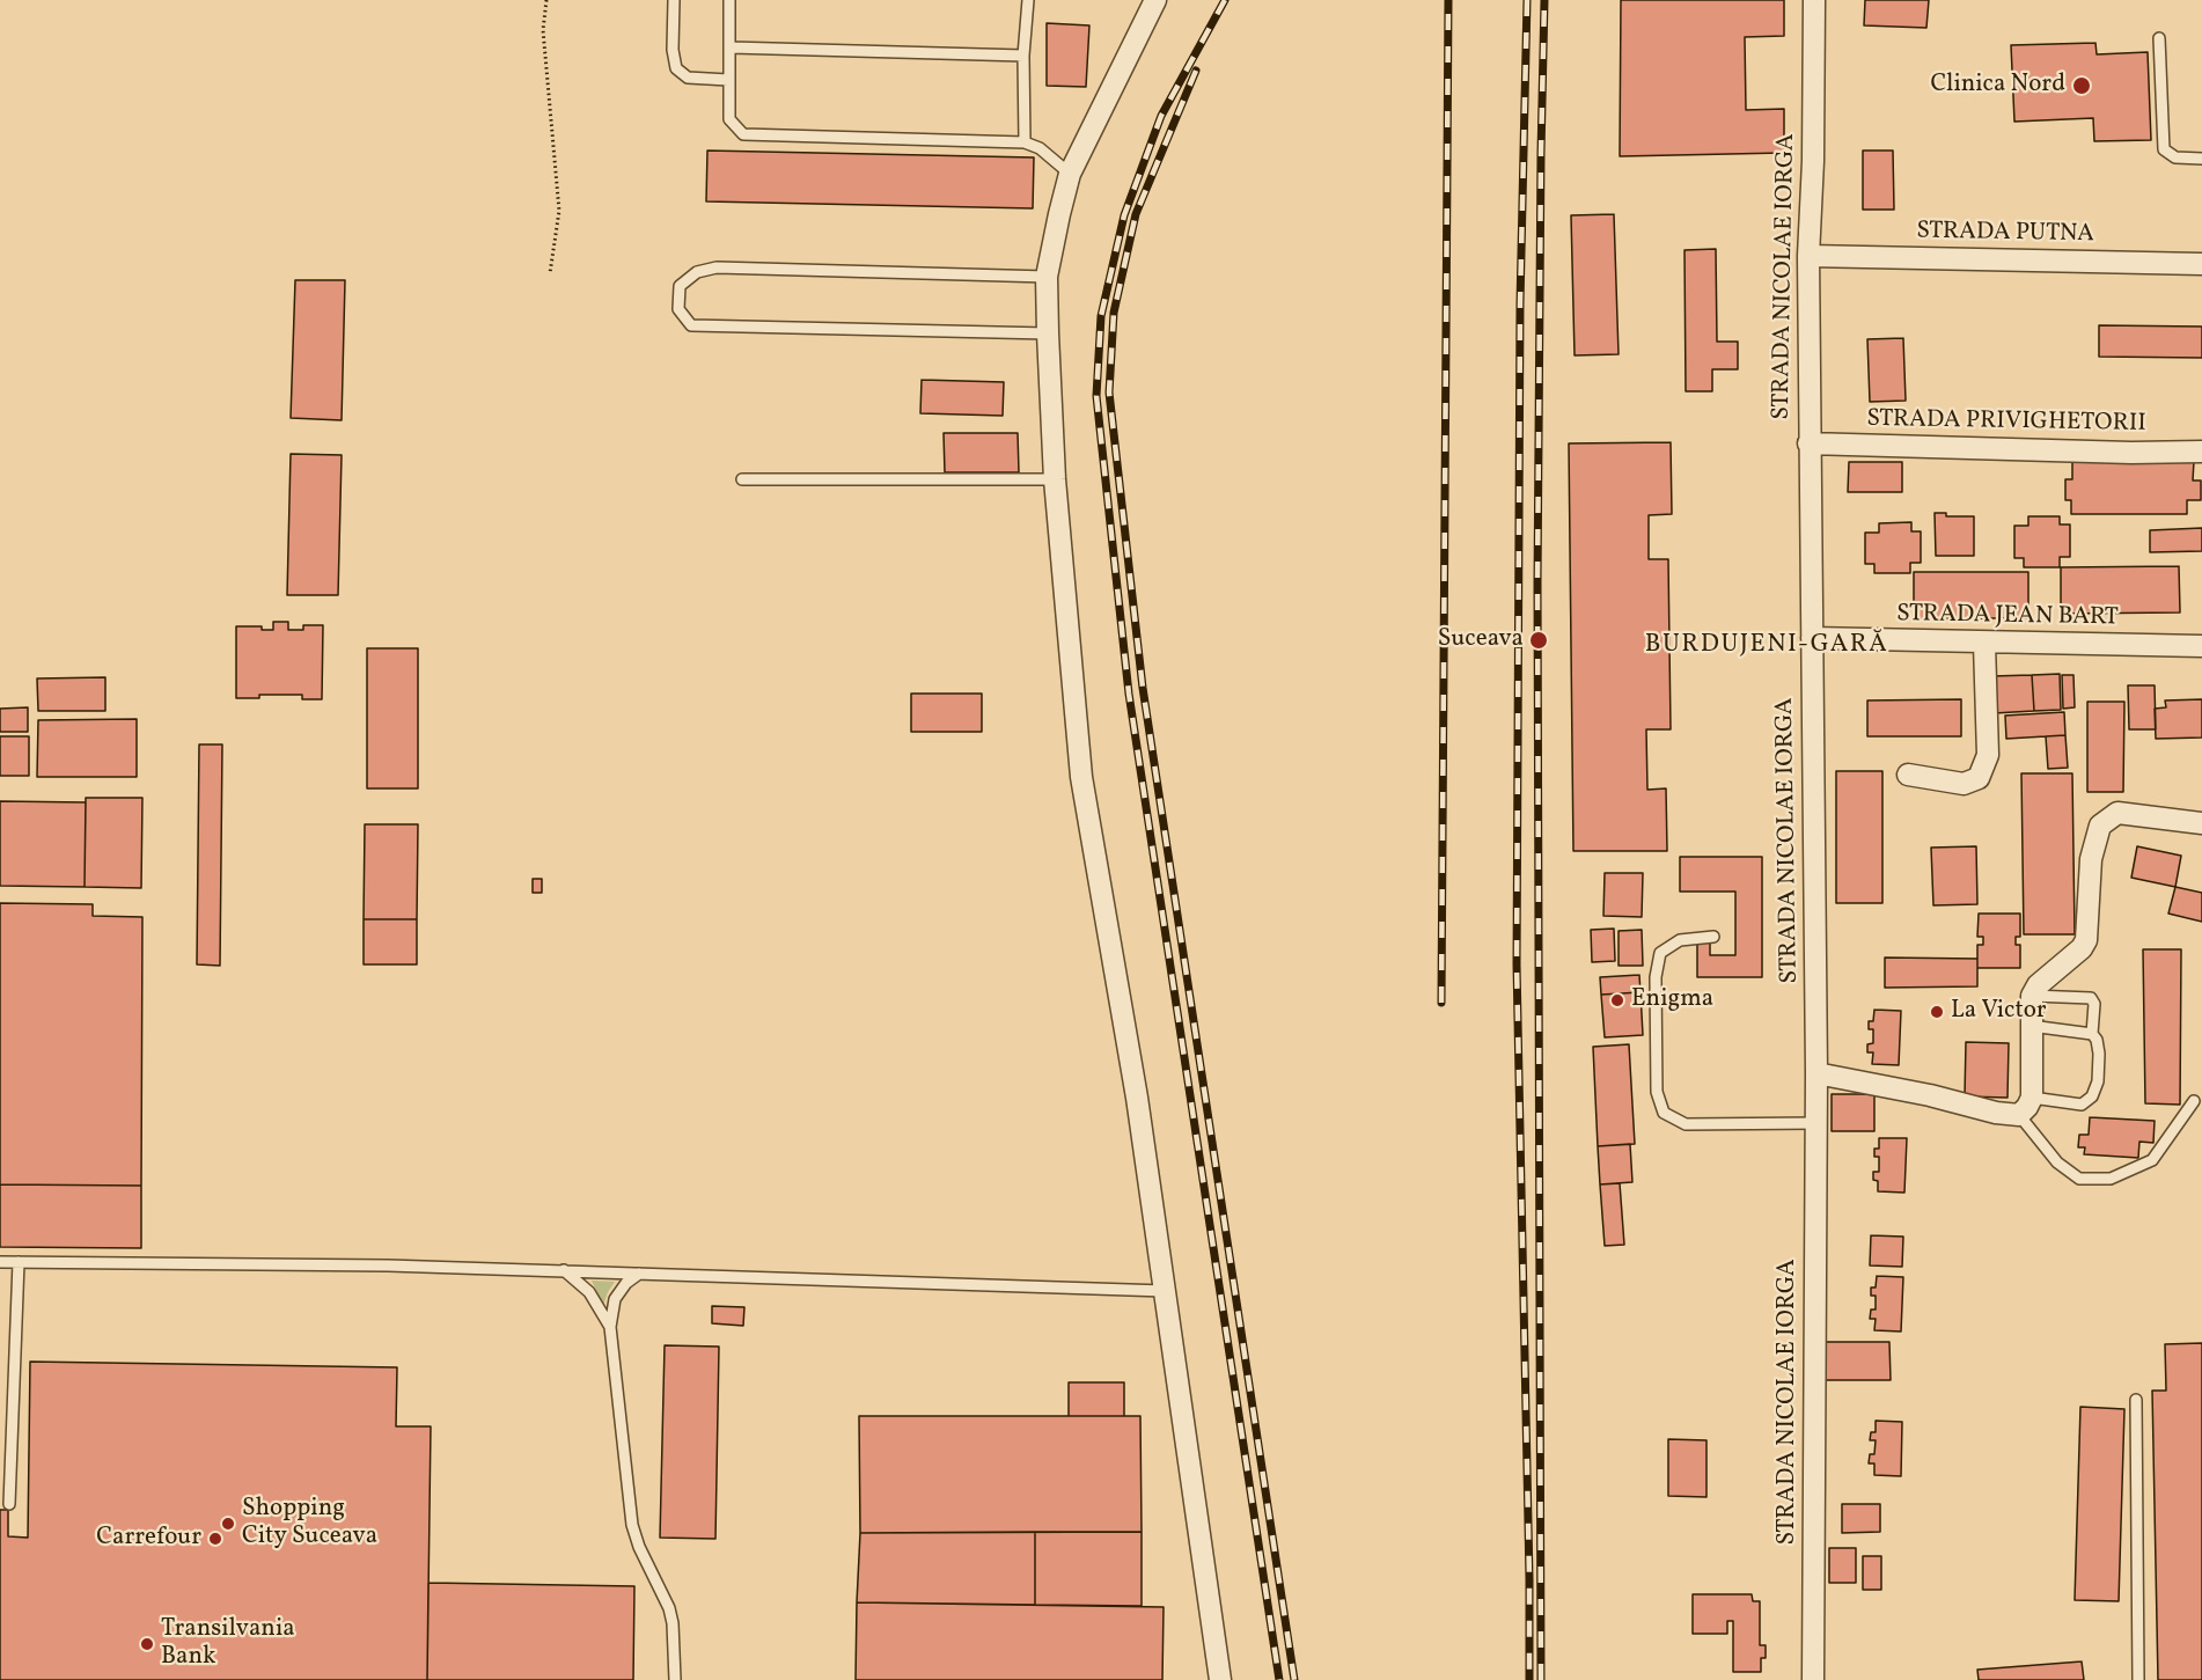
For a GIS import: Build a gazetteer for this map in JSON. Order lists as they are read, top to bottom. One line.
{"streets":{"street":["STRADA PUTNA","STRADA NICOLAE IORGA","STRADA PRIVIGHETORII","STRADA JEAN BART"]},"crossings":[["STRADA PUTNA","STRADA NICOLAE IORGA"],["STRADA NICOLAE IORGA","STRADA PRIVIGHETORII"],["STRADA NICOLAE IORGA","STRADA JEAN BART"]],"districts":["BURDUJENI-GARĂ"],"places":["Clinica Nord","Suceava","Enigma","La Victor","Shopping City Suceava","Carrefour","Transilvania Bank"]}
